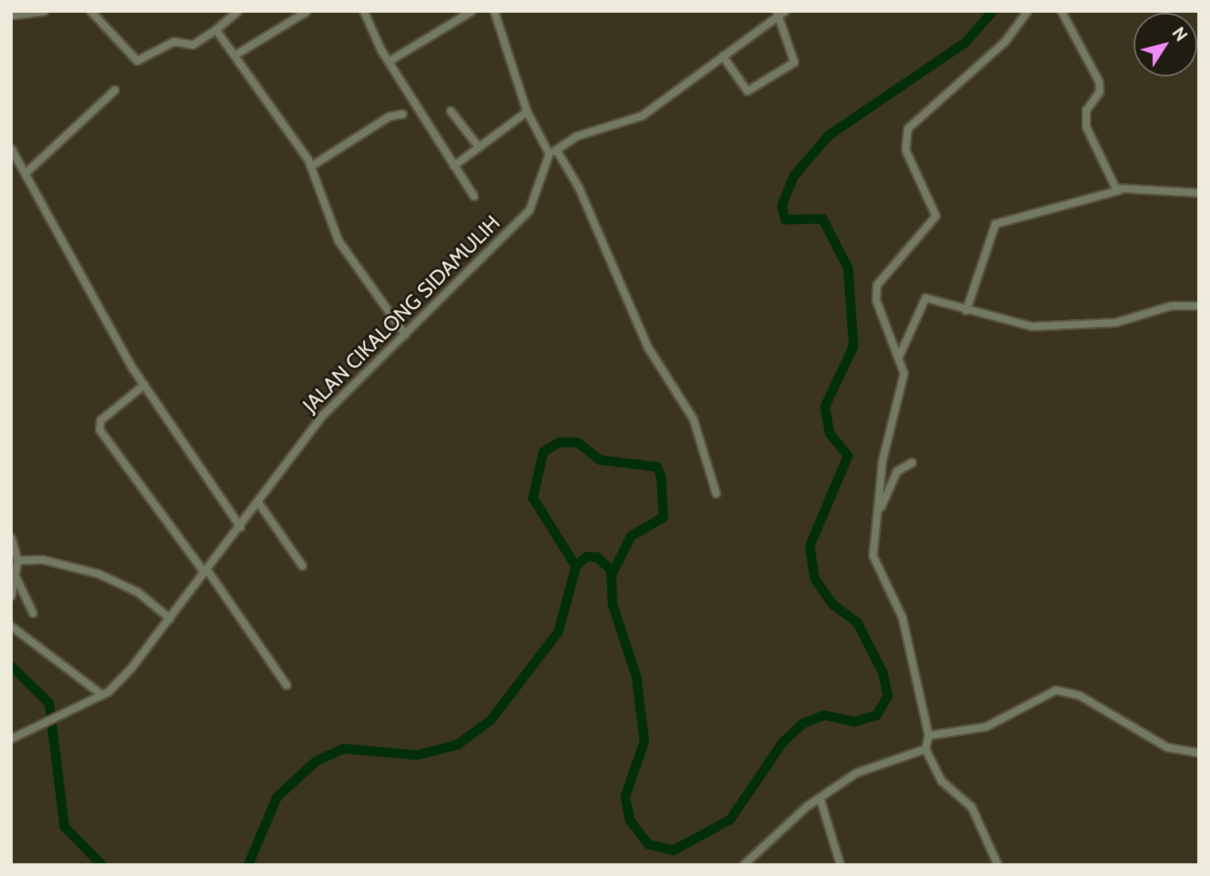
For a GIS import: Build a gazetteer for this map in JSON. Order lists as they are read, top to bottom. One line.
{"streets":{"street":["JALAN CIKALONG SIDAMULIH"]},"north":"top right"}
